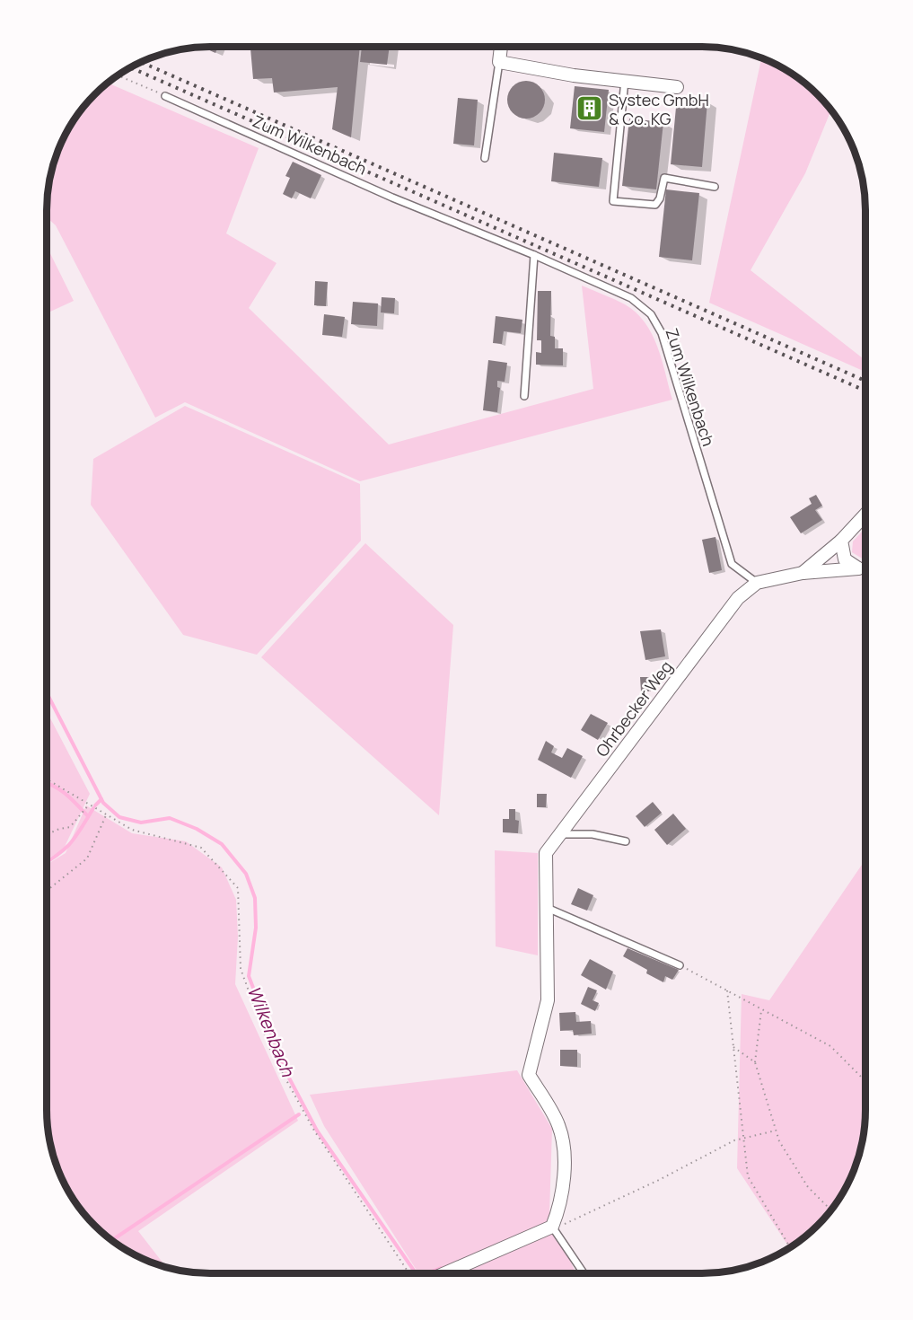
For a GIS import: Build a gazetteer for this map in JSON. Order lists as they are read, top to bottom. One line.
{"streets":{"street":["Ohrbecker Weg"],"lane":["Zum Wilkenbach"]},"crossings":[["Zum Wilkenbach","Ohrbecker Weg"]],"water":["Wilkenbach"],"places":{"building":["Systec GmbH & Co. KG"]}}
